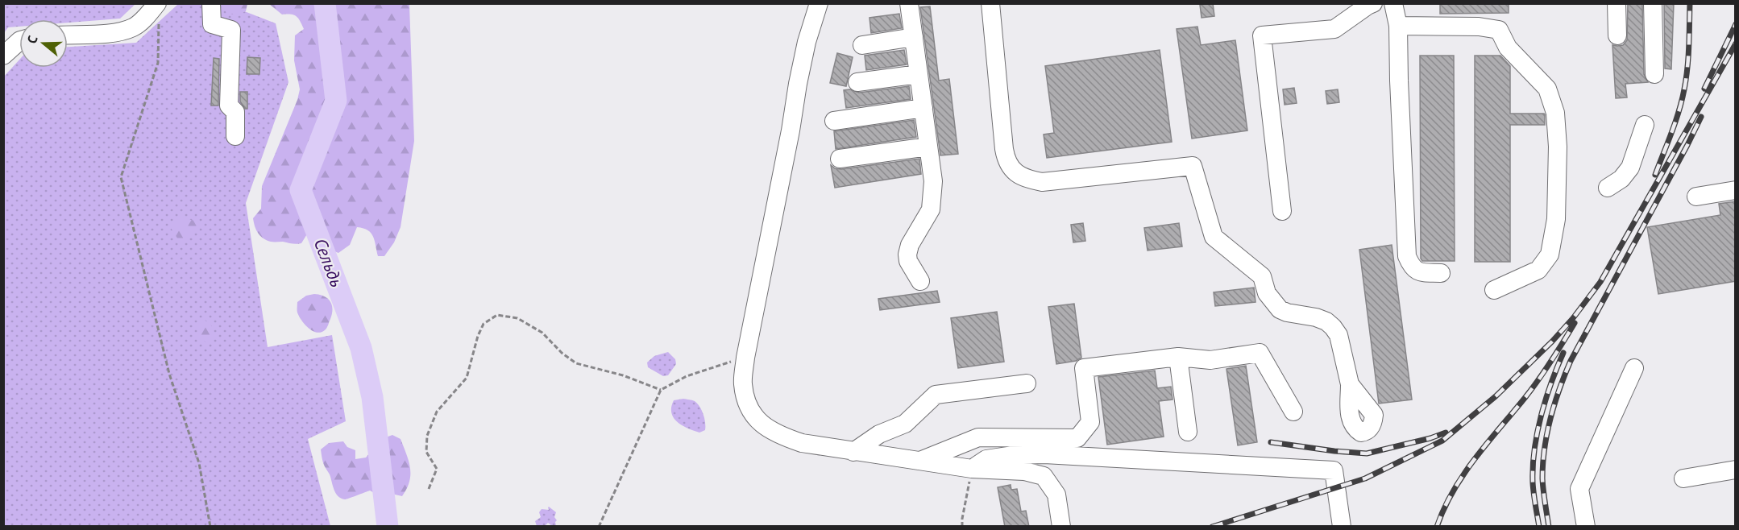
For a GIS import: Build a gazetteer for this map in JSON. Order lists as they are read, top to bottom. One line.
{"water":["Сельдь"],"north":"left"}
